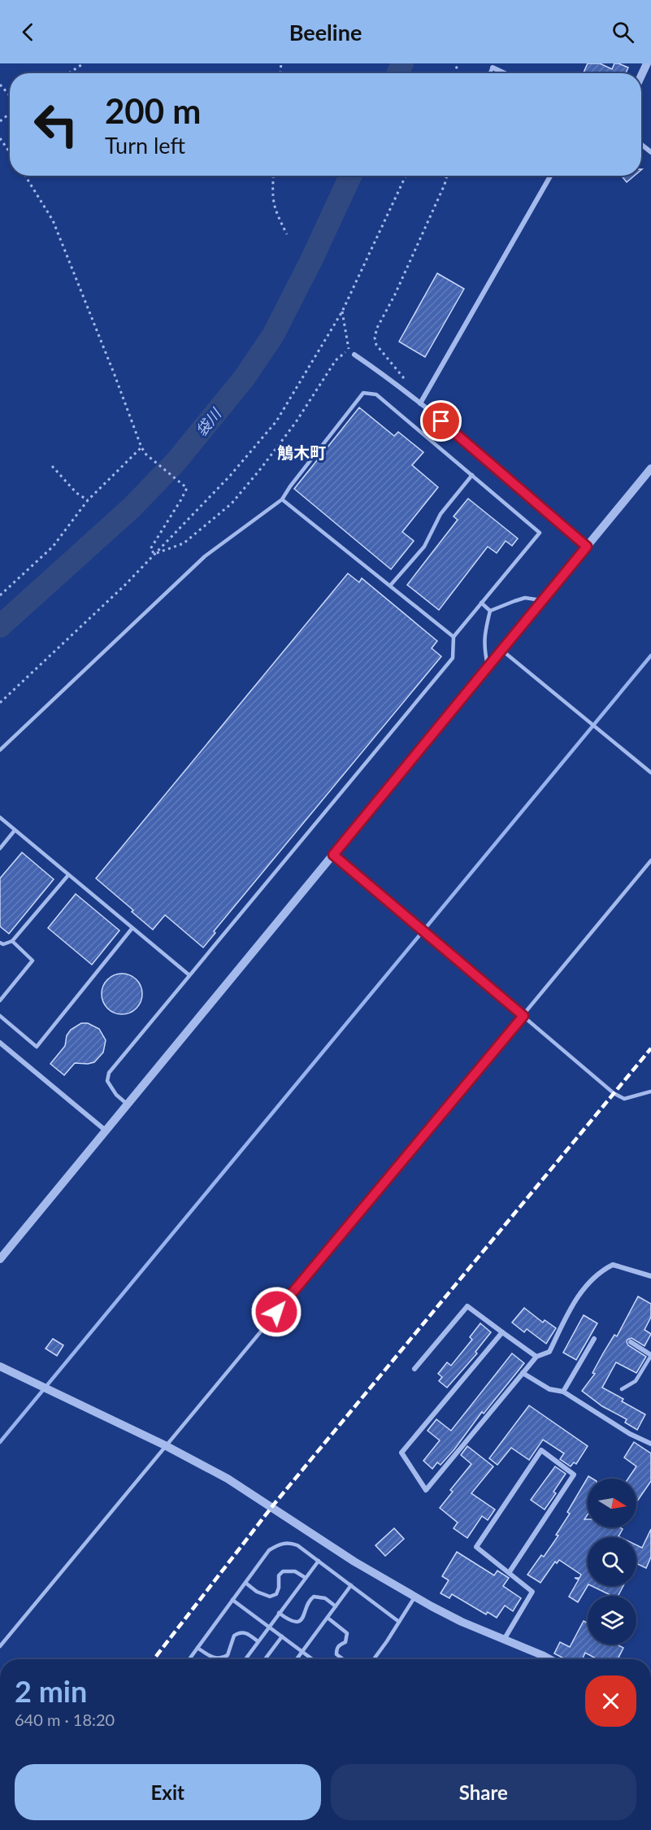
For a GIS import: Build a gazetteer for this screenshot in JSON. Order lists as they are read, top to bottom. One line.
{"districts":["鵤木町"],"water":["袋川"],"north":"right","page":{"header":"Beeline","turn":["200 m","Turn left"],"heading":["2 min","640 m · 18:20"],"buttons":["Exit","Share"]}}
